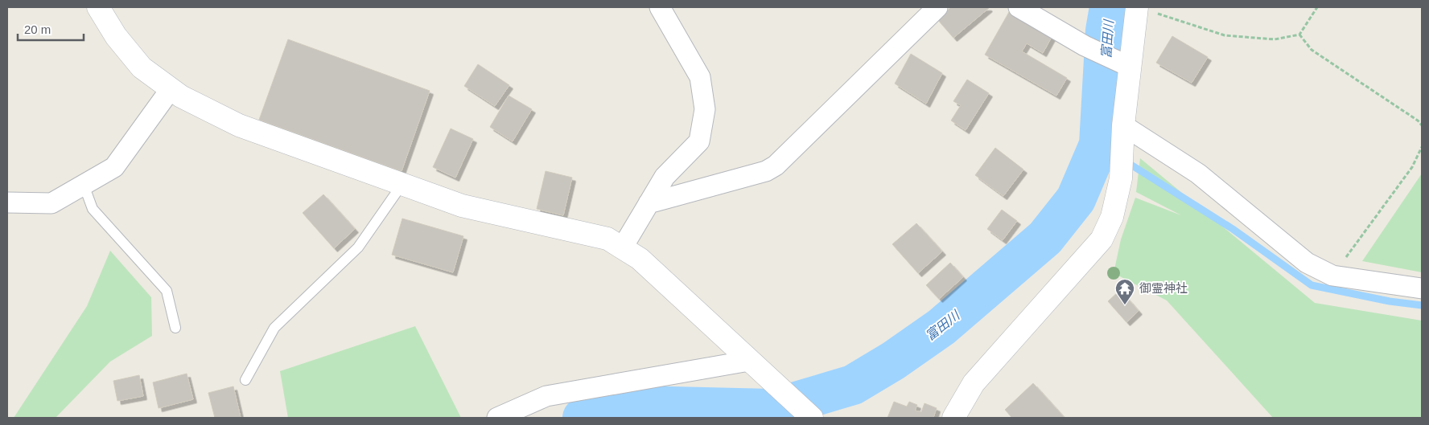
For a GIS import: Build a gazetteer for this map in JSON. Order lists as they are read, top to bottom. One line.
{"water":["富田川"],"places":{"temple":["御霊神社"]},"scale_bar":"20 m"}
